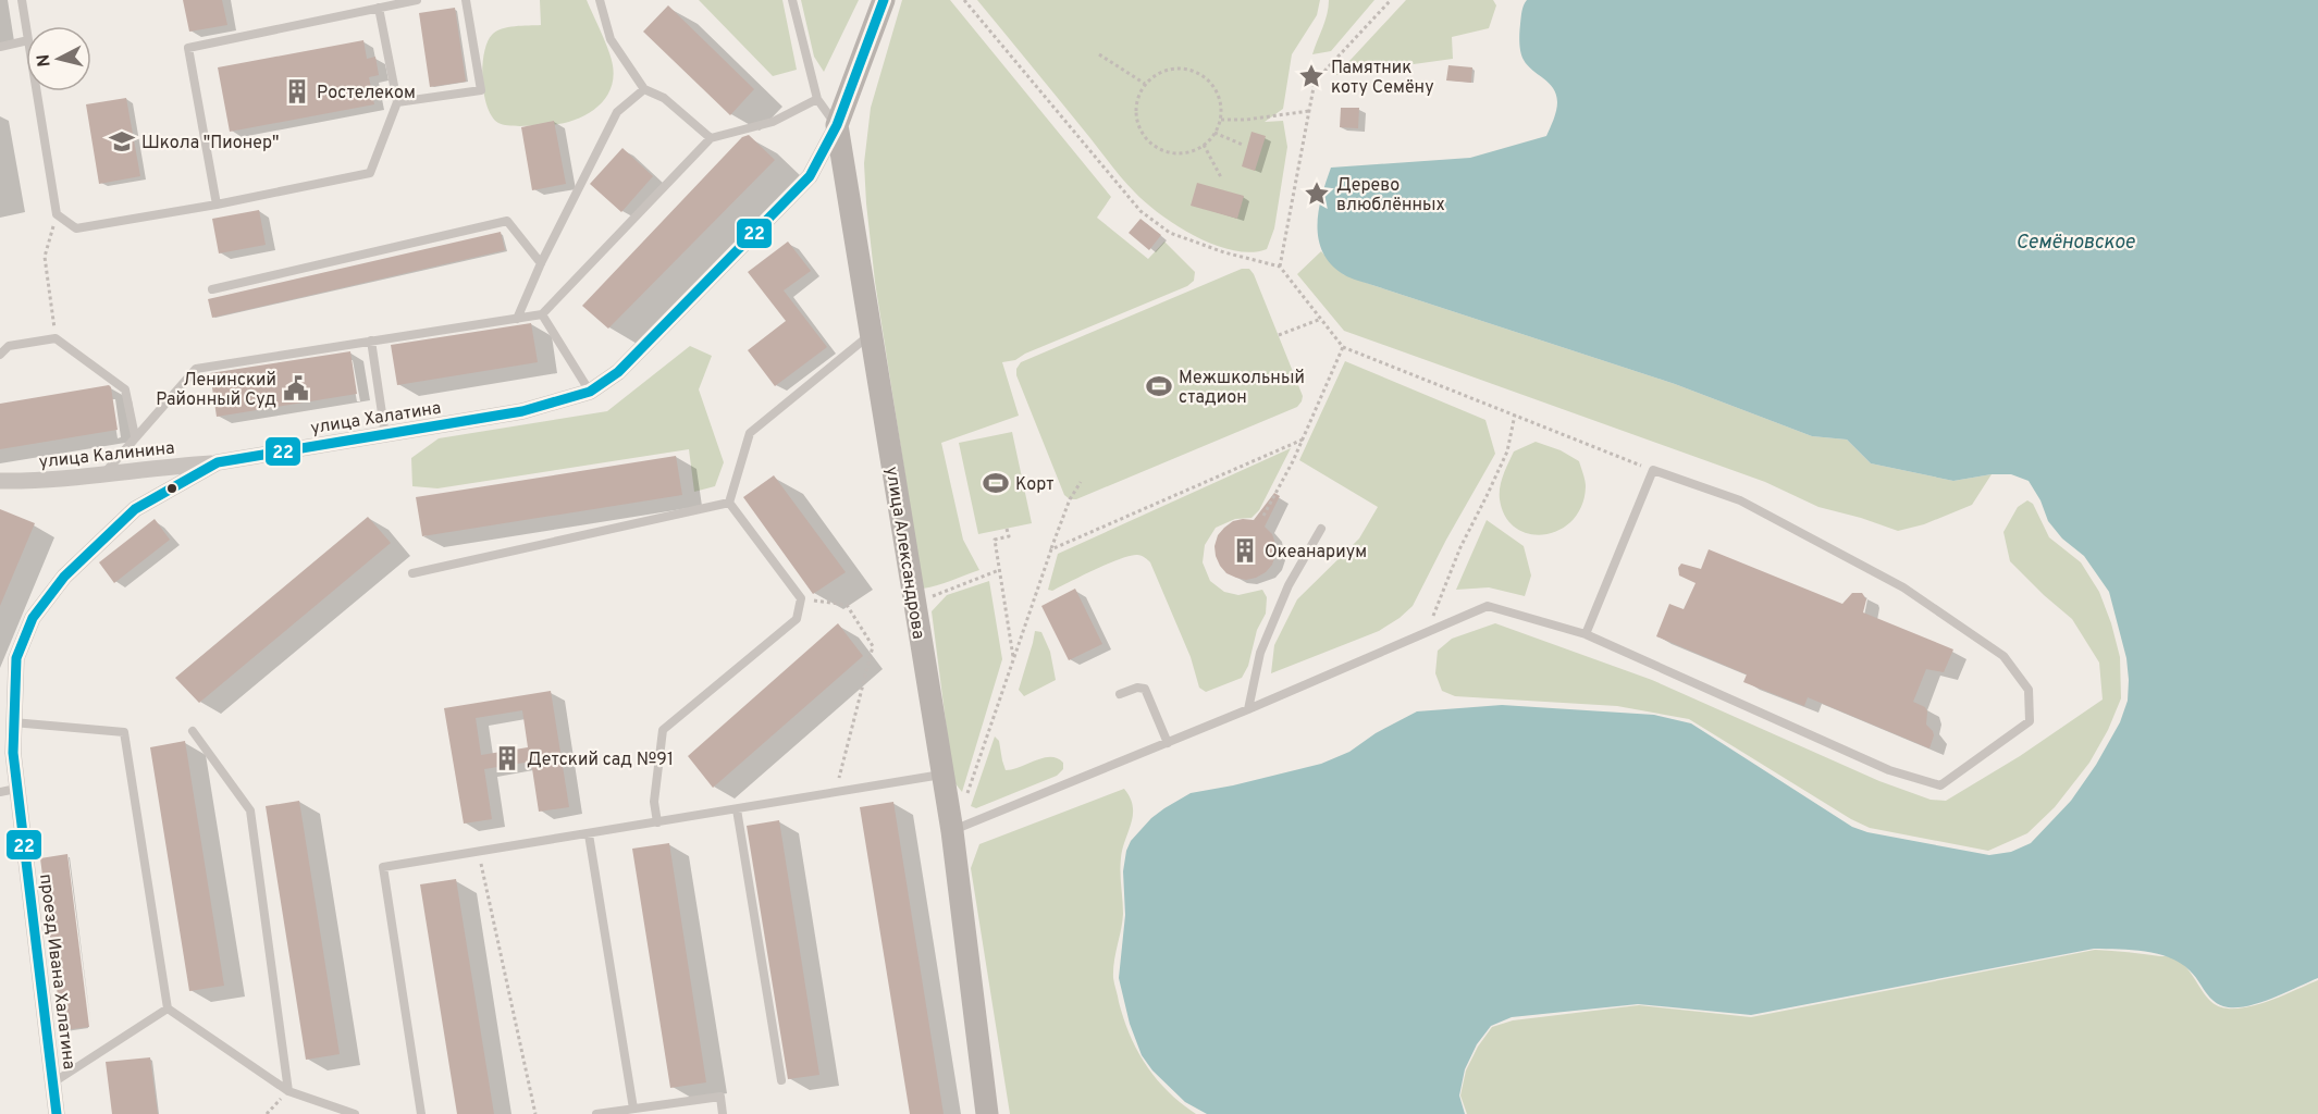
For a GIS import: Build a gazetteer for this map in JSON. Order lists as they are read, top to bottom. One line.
{"streets":{"street":["улица Халатина","улица Калинина","улица Александрова","проезд Ивана Халатина"]},"crossings":[["улица Халатина","улица Калинина"],["улица Халатина","улица Александрова"],["улица Халатина","проезд Ивана Халатина"]],"water":["Семёновское"],"places":{"place":["Памятник коту Семёну","Дерево влюблённых"],"building":["Ростелеком","Океанариум","Детский сад №91"],"school or university":["Школа \"Пионер\""],"sports":["Межшкольный стадион","Корт"],"public building":["Ленинский Районный Суд"]},"lines":["transit line 22"],"north":"left"}
